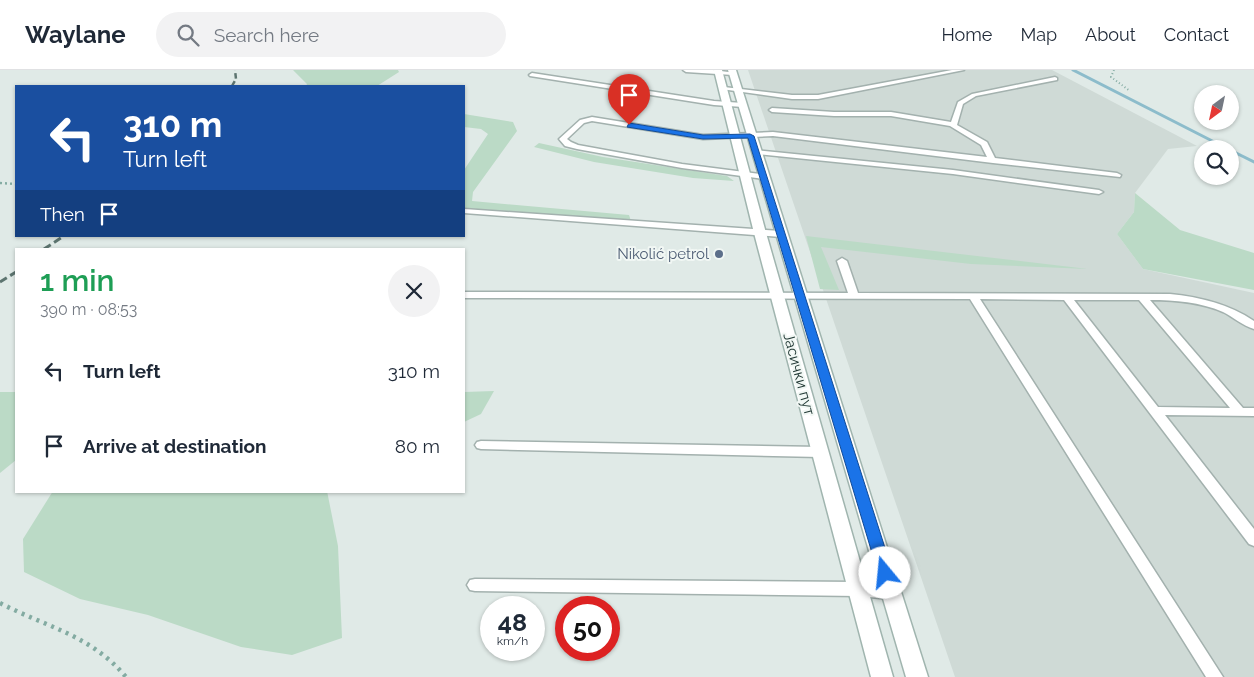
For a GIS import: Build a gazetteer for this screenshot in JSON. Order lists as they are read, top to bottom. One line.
{"streets":{"main road":["Јасички пут"]},"places":["Nikolić petrol"],"north":"bottom left","page":{"header":"Waylane","search":"Search here","nav":["Home","Map","About","Contact"],"turn":["310 m","Turn left"],"then":"Then","heading":["1 min","390 m · 08:53"],"list":[{"name":"Turn left","value":"310 m"},{"name":"Arrive at destination","value":"80 m"}],"speed":"48 km/h","limit":"50"}}
